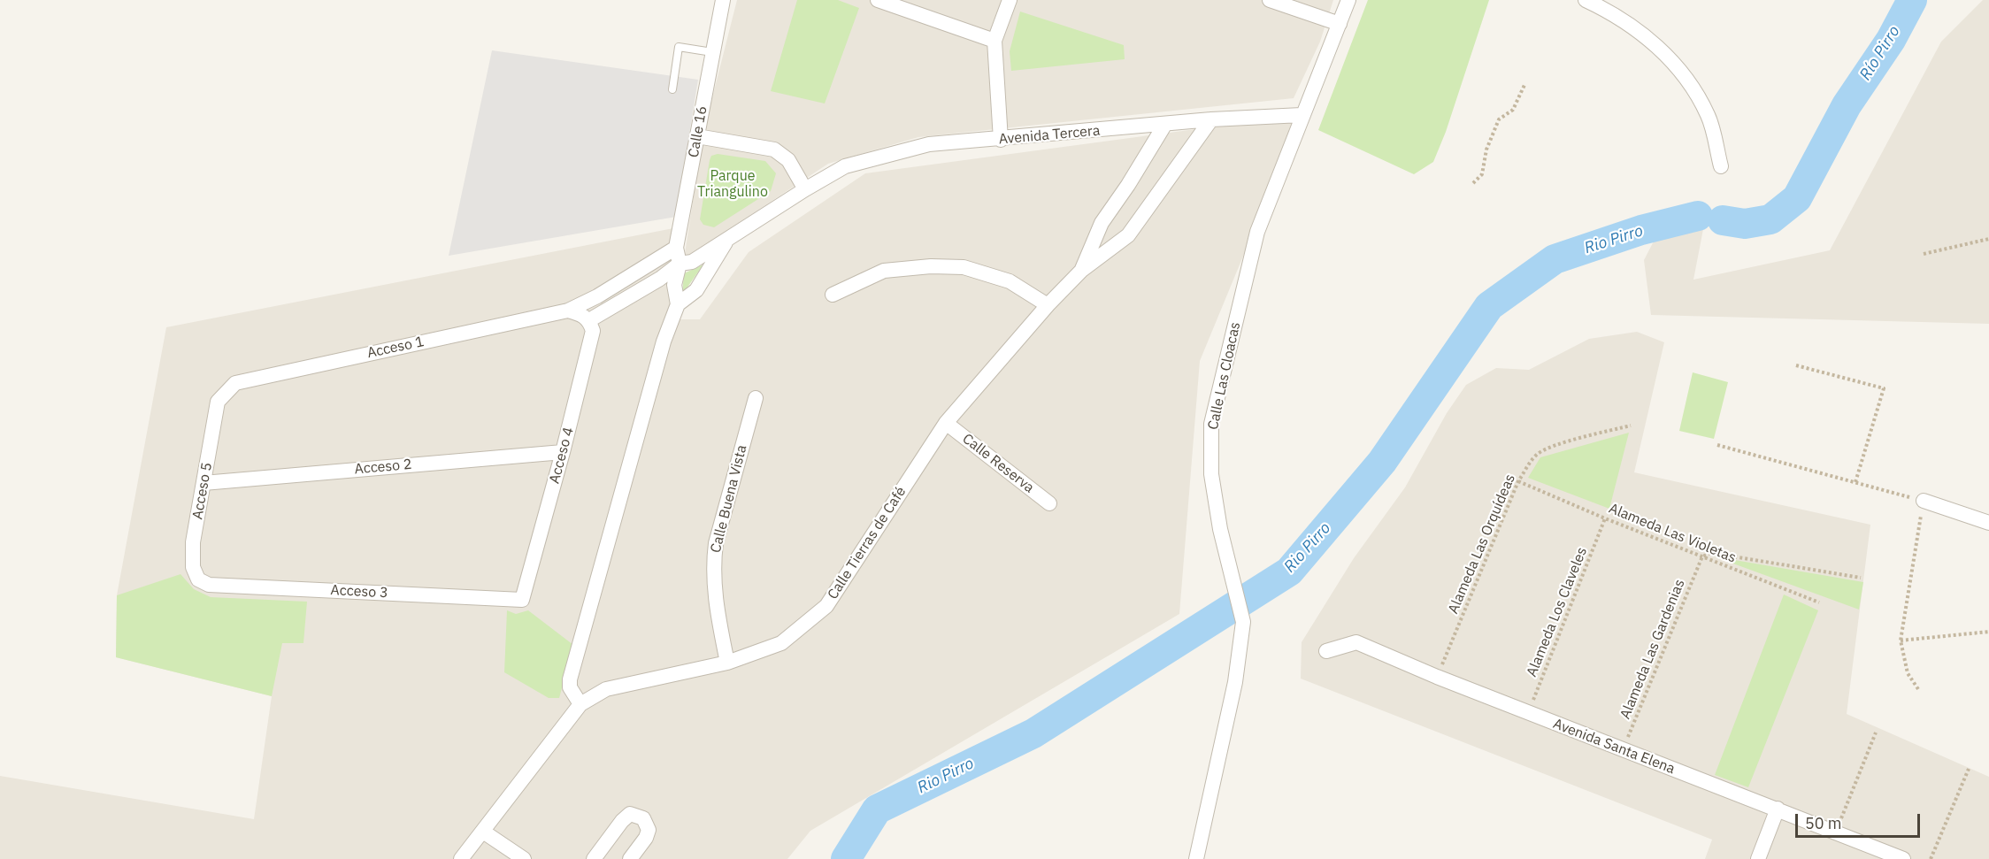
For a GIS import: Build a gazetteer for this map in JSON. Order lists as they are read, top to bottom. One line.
{"streets":{"street":["Calle 16","Avenida Tercera","Acceso 1","Calle Las Cloacas","Acceso 4","Calle Reserva","Acceso 2","Acceso 5","Calle Buena Vista","Calle Tierras de Café","Acceso 3","Avenida Santa Elena"],"path":["Alameda Las Violetas","Alameda Las Orquídeas","Alameda Los Claveles","Alameda Las Gardenias"]},"crossings":[["Calle 16","Avenida Tercera"],["Avenida Tercera","Acceso 1"],["Avenida Tercera","Calle Las Cloacas"],["Avenida Tercera","Acceso 4"],["Avenida Tercera","Calle Tierras de Café"],["Acceso 1","Acceso 4"],["Acceso 1","Acceso 5"],["Acceso 4","Acceso 2"],["Acceso 4","Acceso 3"],["Calle Reserva","Calle Tierras de Café"],["Acceso 2","Acceso 5"],["Acceso 5","Acceso 3"],["Calle Buena Vista","Calle Tierras de Café"],["Alameda Las Violetas","Alameda Las Orquídeas"],["Alameda Las Violetas","Alameda Los Claveles"],["Alameda Las Violetas","Alameda Las Gardenias"],["Alameda Las Orquídeas","Avenida Santa Elena"],["Alameda Los Claveles","Avenida Santa Elena"],["Alameda Las Gardenias","Avenida Santa Elena"]],"water":["Río Pirro","Rio Pirro"],"parks":["Parque Triangulino"],"scale_bar":"50 m"}
